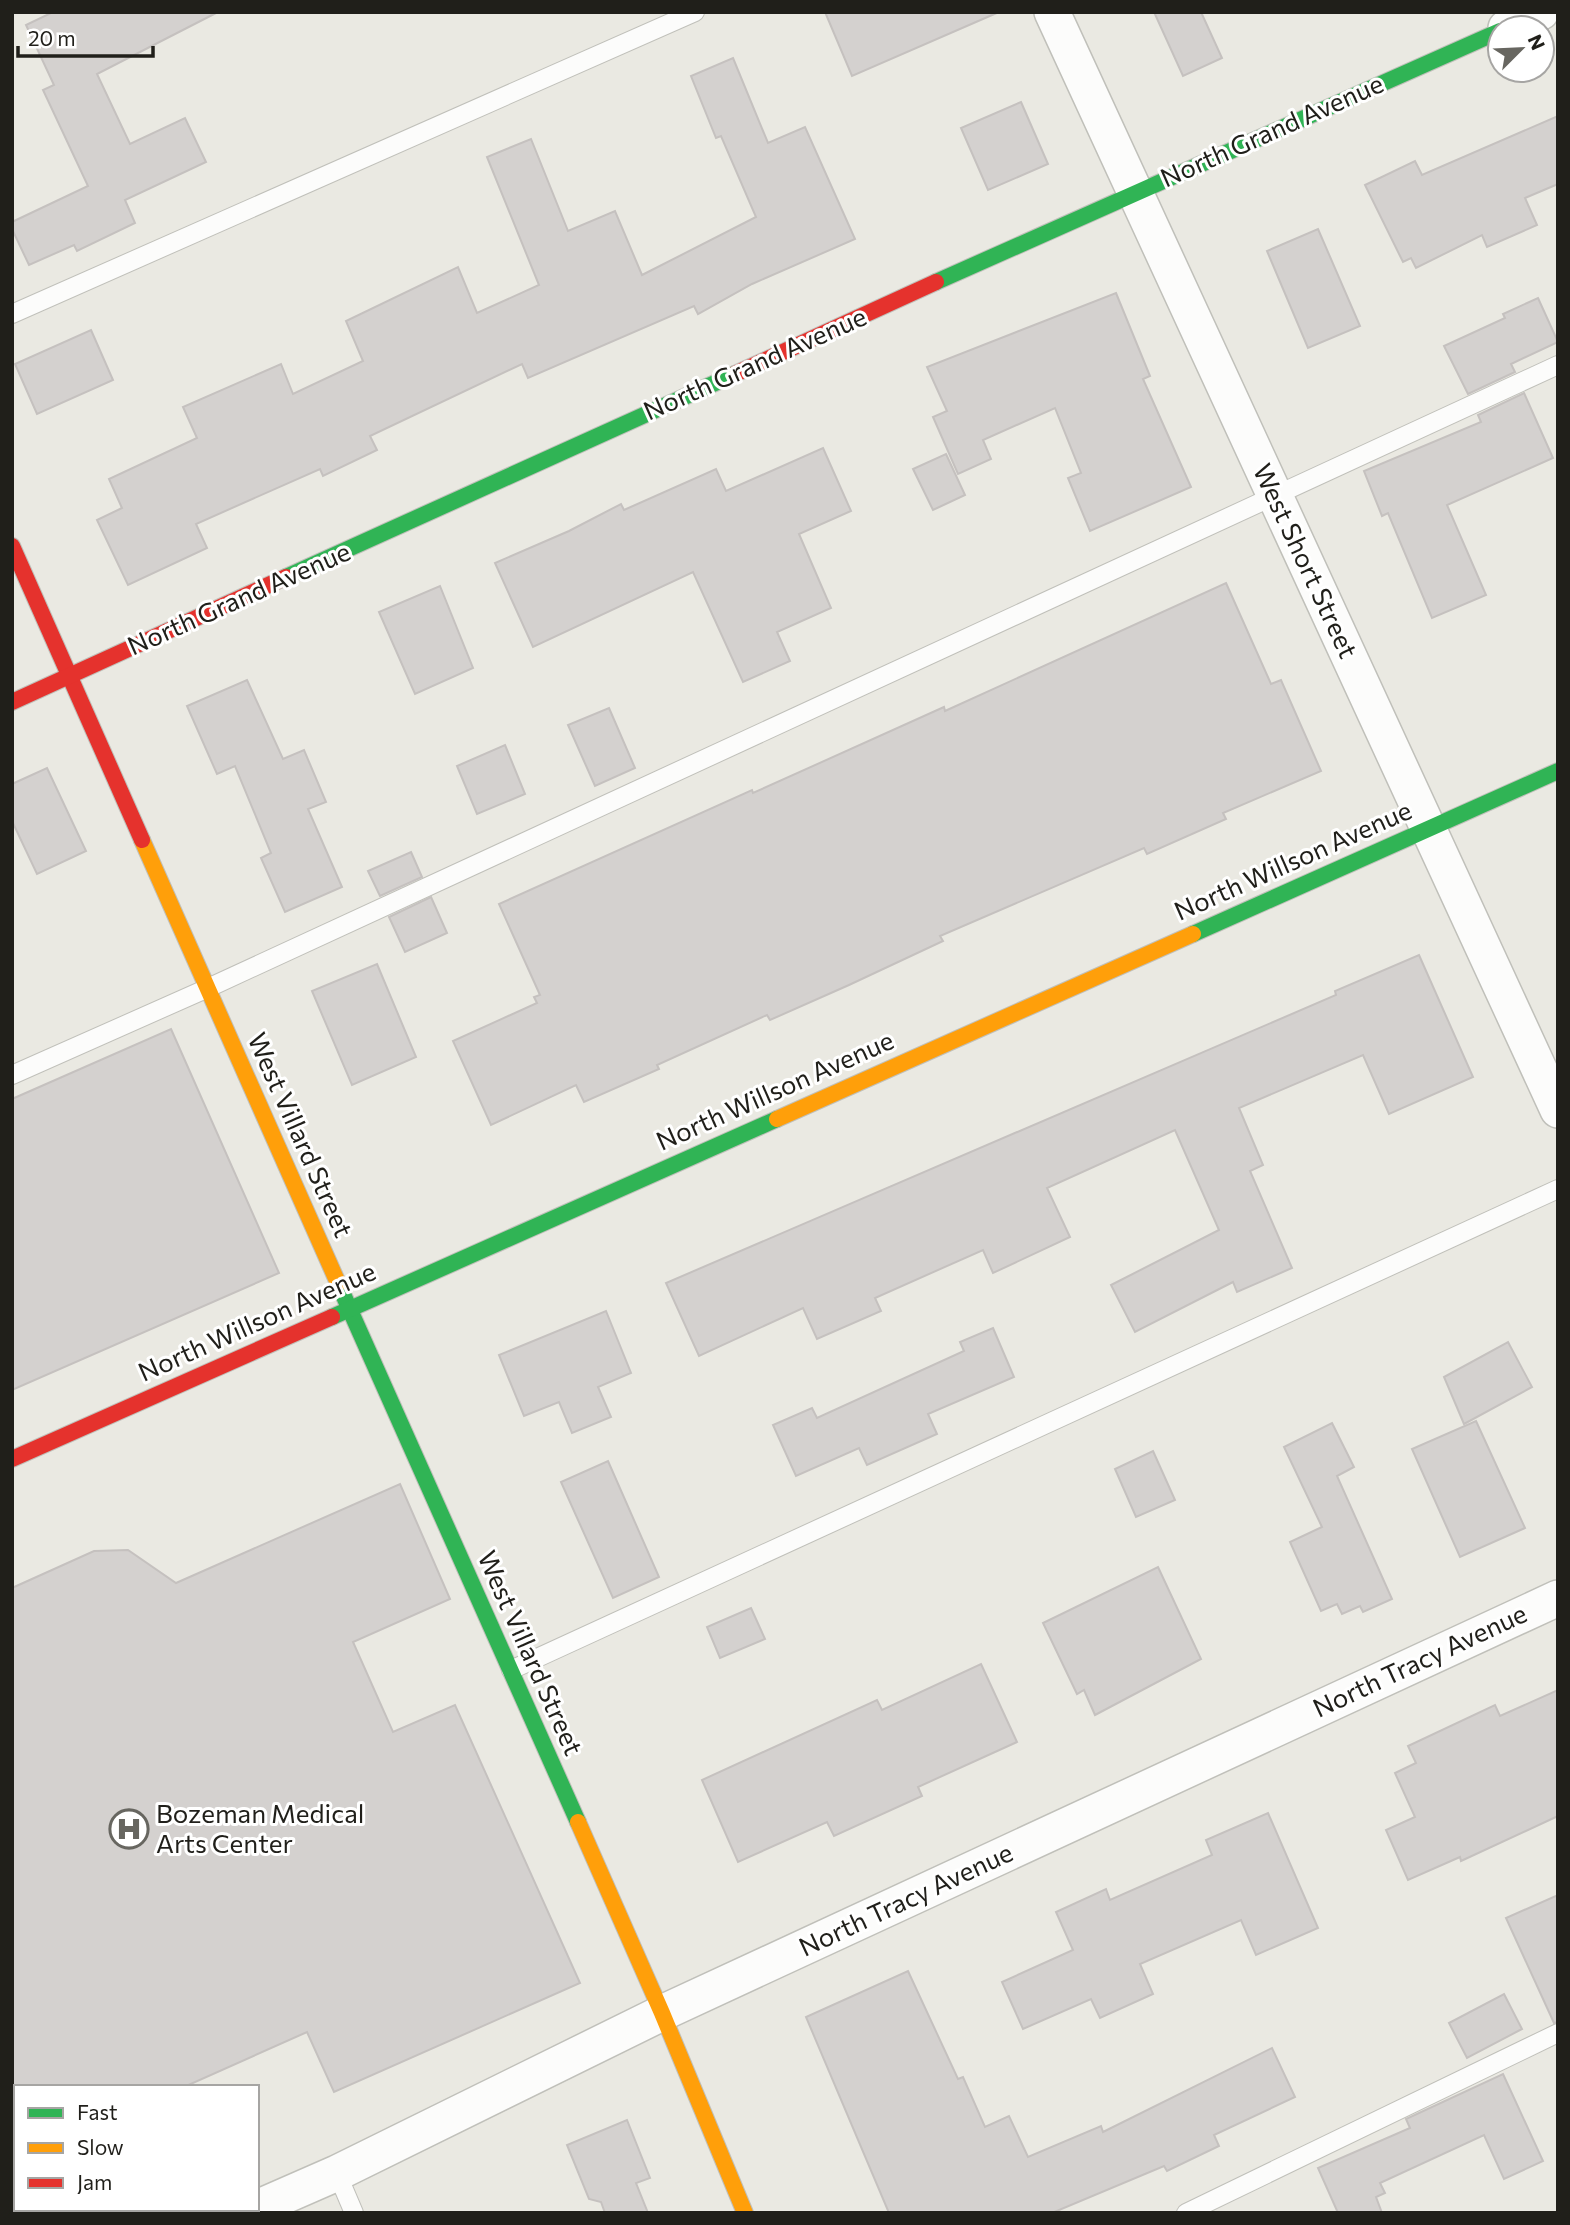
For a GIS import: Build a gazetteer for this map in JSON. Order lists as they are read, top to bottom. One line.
{"streets":{"street":["North Grand Avenue","West Short Street","North Willson Avenue","West Villard Street","North Tracy Avenue"]},"crossings":[["North Grand Avenue","West Short Street"],["North Grand Avenue","West Villard Street"],["West Short Street","North Willson Avenue"],["North Willson Avenue","West Villard Street"],["West Villard Street","North Tracy Avenue"]],"places":{"hospital":["Bozeman Medical Arts Center"]},"legend":["Fast","Slow","Jam"],"scale_bar":"20 m","north":"top right"}
